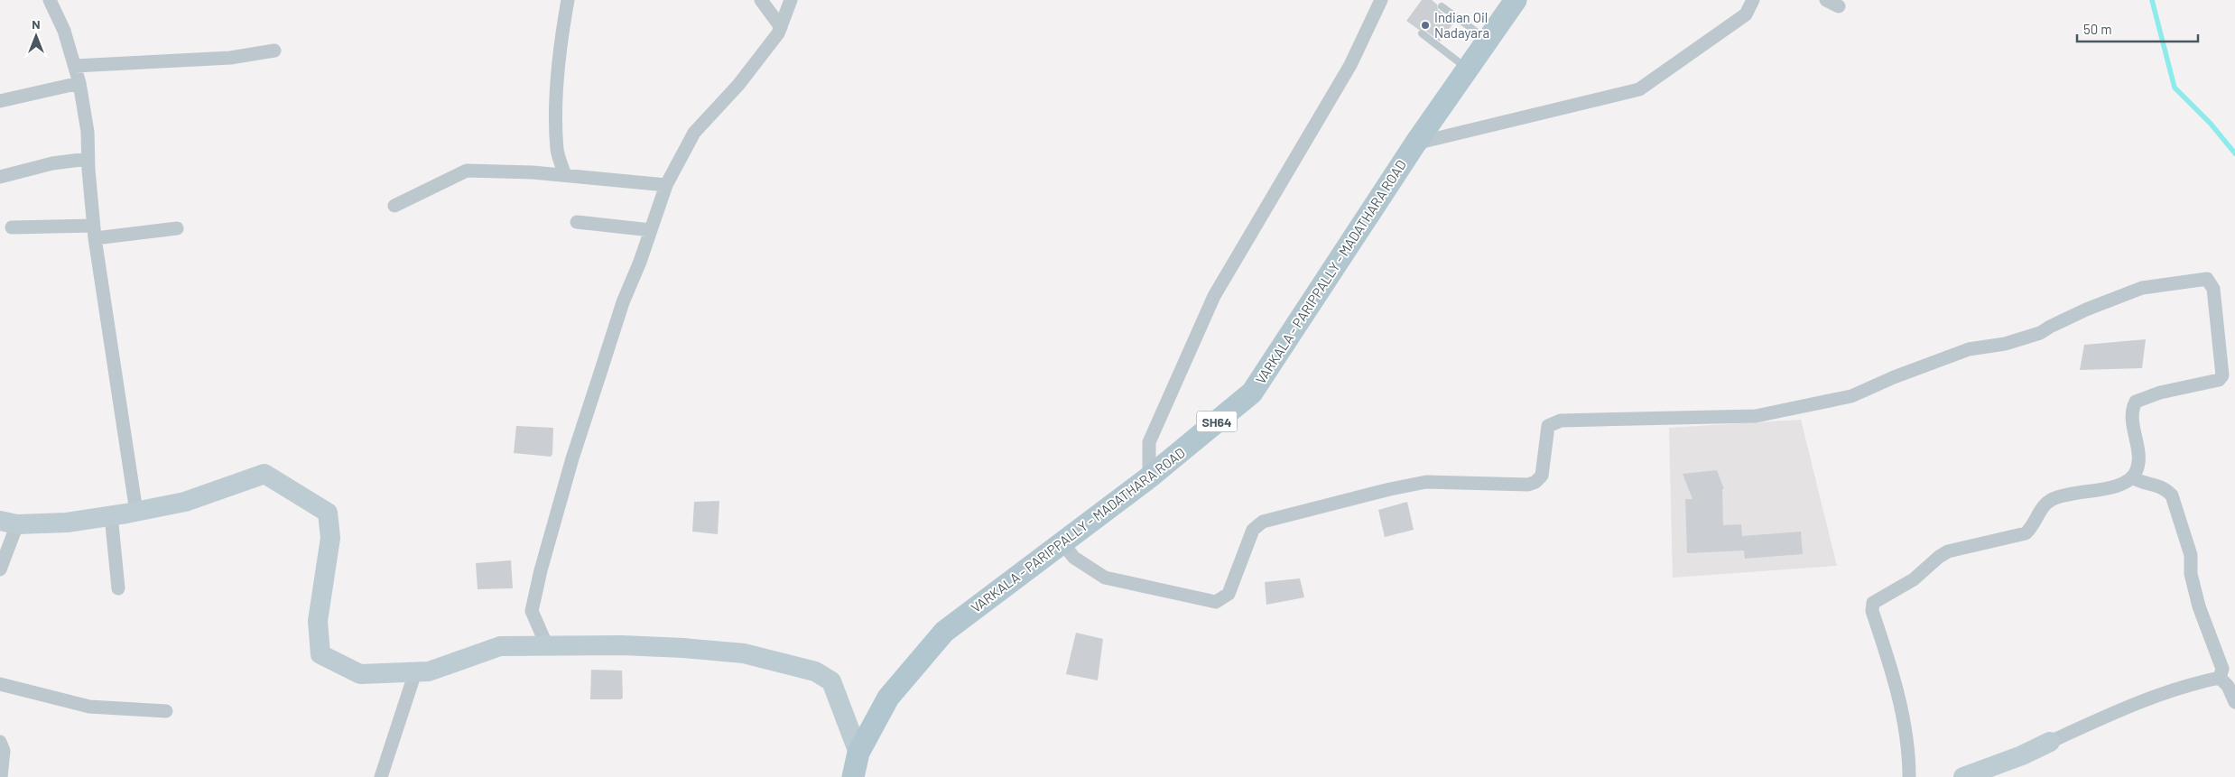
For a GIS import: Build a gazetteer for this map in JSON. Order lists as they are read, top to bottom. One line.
{"streets":{"main road":["VARKALA - PARIPPALLY - MADATHARA ROAD","SH64"]},"places":["Indian Oil Nadayara"],"scale_bar":"50 m","north":"top"}
